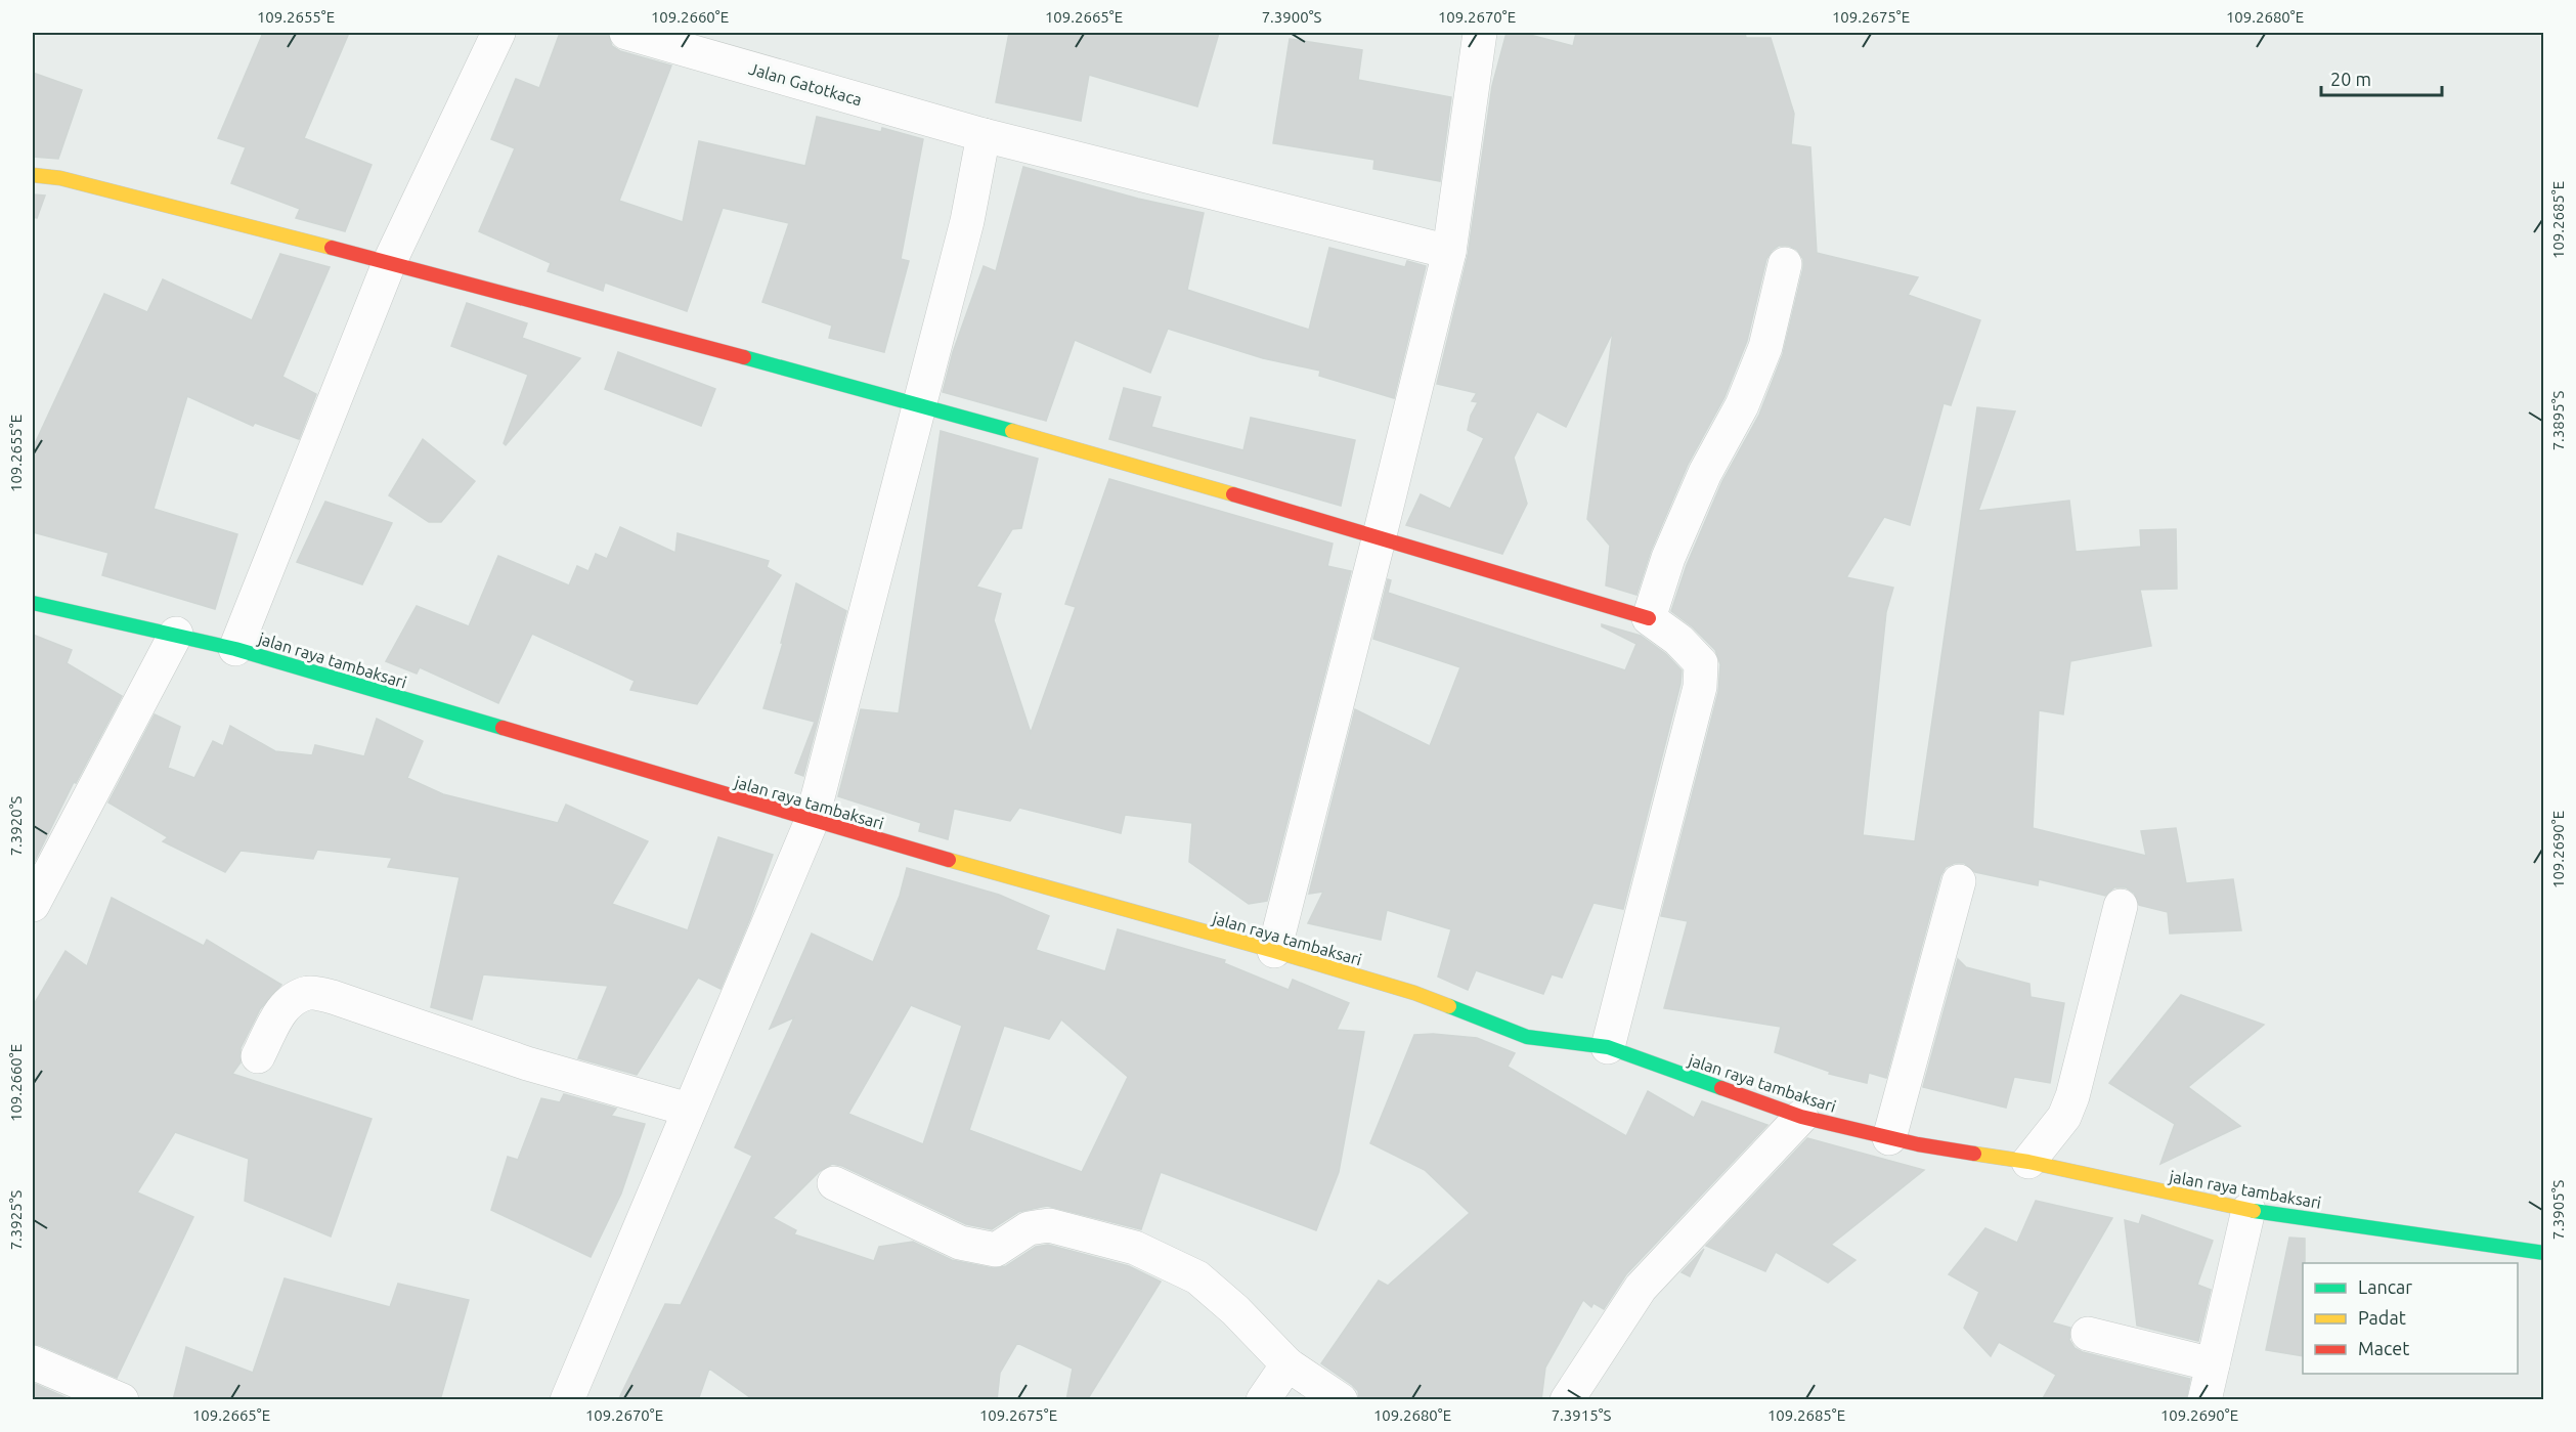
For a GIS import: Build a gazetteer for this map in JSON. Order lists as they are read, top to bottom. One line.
{"streets":{"street":["Jalan Gatotkaca","jalan raya tambaksari"]},"legend":["Lancar","Padat","Macet"],"scale_bar":"20 m","coordinates":["109.2655°E","109.2660°E","109.2665°E","7.3900°S","109.2670°E","109.2675°E","109.2680°E","109.2685°E","7.3895°S","7.3920°S","109.2690°E","7.3905°S","7.3925°S","7.3915°S"]}
